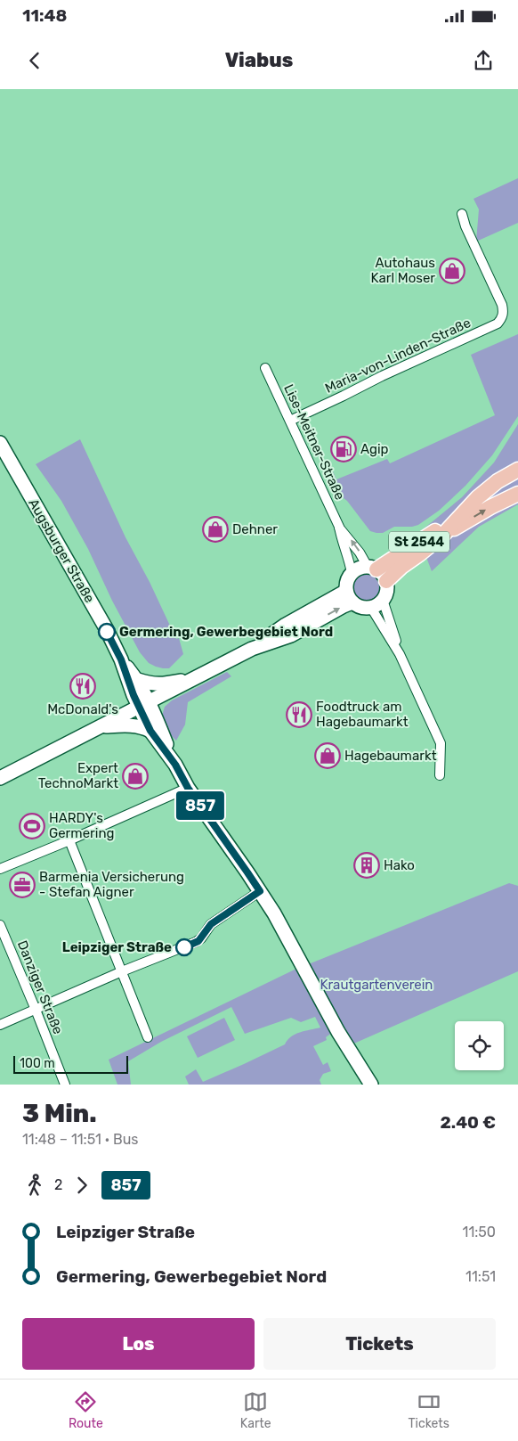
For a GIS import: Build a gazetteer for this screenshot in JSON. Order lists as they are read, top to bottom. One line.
{"streets":{"main road":["St 2544"],"street":["Maria-von-Linden-Straße","Lise-Meitner-Straße","Augsburger Straße","Danziger Straße"]},"crossings":[["Maria-von-Linden-Straße","Lise-Meitner-Straße"],["Lise-Meitner-Straße","St 2544"]],"parks":["Krautgartenverein"],"places":{"shop":["Autohaus Karl Moser","Dehner","Hagebaumarkt","Expert TechnoMarkt"],"fuel station":["Agip"],"other":["Germering, Gewerbegebiet Nord","Leipziger Straße"],"restaurant":["McDonald's","Foodtruck am Hagebaumarkt"],"sports":["HARDY's Germering"],"building":["Hako"],"office":["Barmenia Versicherung - Stefan Aigner"]},"lines":["bus line 857"],"scale_bar":"100 m","page":{"status":"11:48","header":"Viabus","on_map":"857","scale":"100 m","heading":["3 Min.","11:48 – 11:51 · Bus","2.40 €"],"legs":["2","857"],"list":[{"name":"Leipziger Straße","value":"11:50"},{"name":"Germering, Gewerbegebiet Nord","value":"11:51"}],"buttons":["Los","Tickets"],"tabs":["Route","Karte","Tickets"]}}
